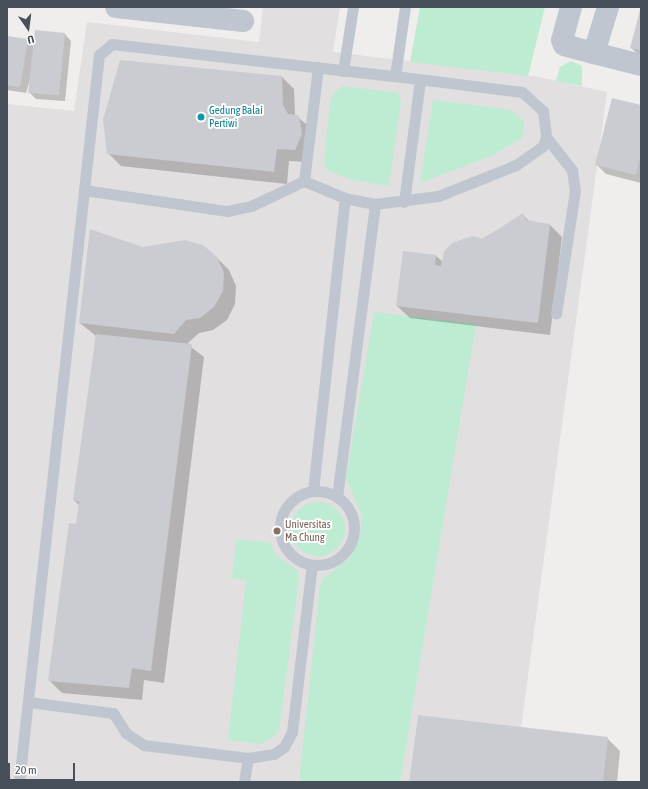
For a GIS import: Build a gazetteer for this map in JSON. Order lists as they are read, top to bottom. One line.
{"places":["Gedung Balai Pertiwi","Universitas Ma Chung"],"scale_bar":"20 m","north":"bottom"}
